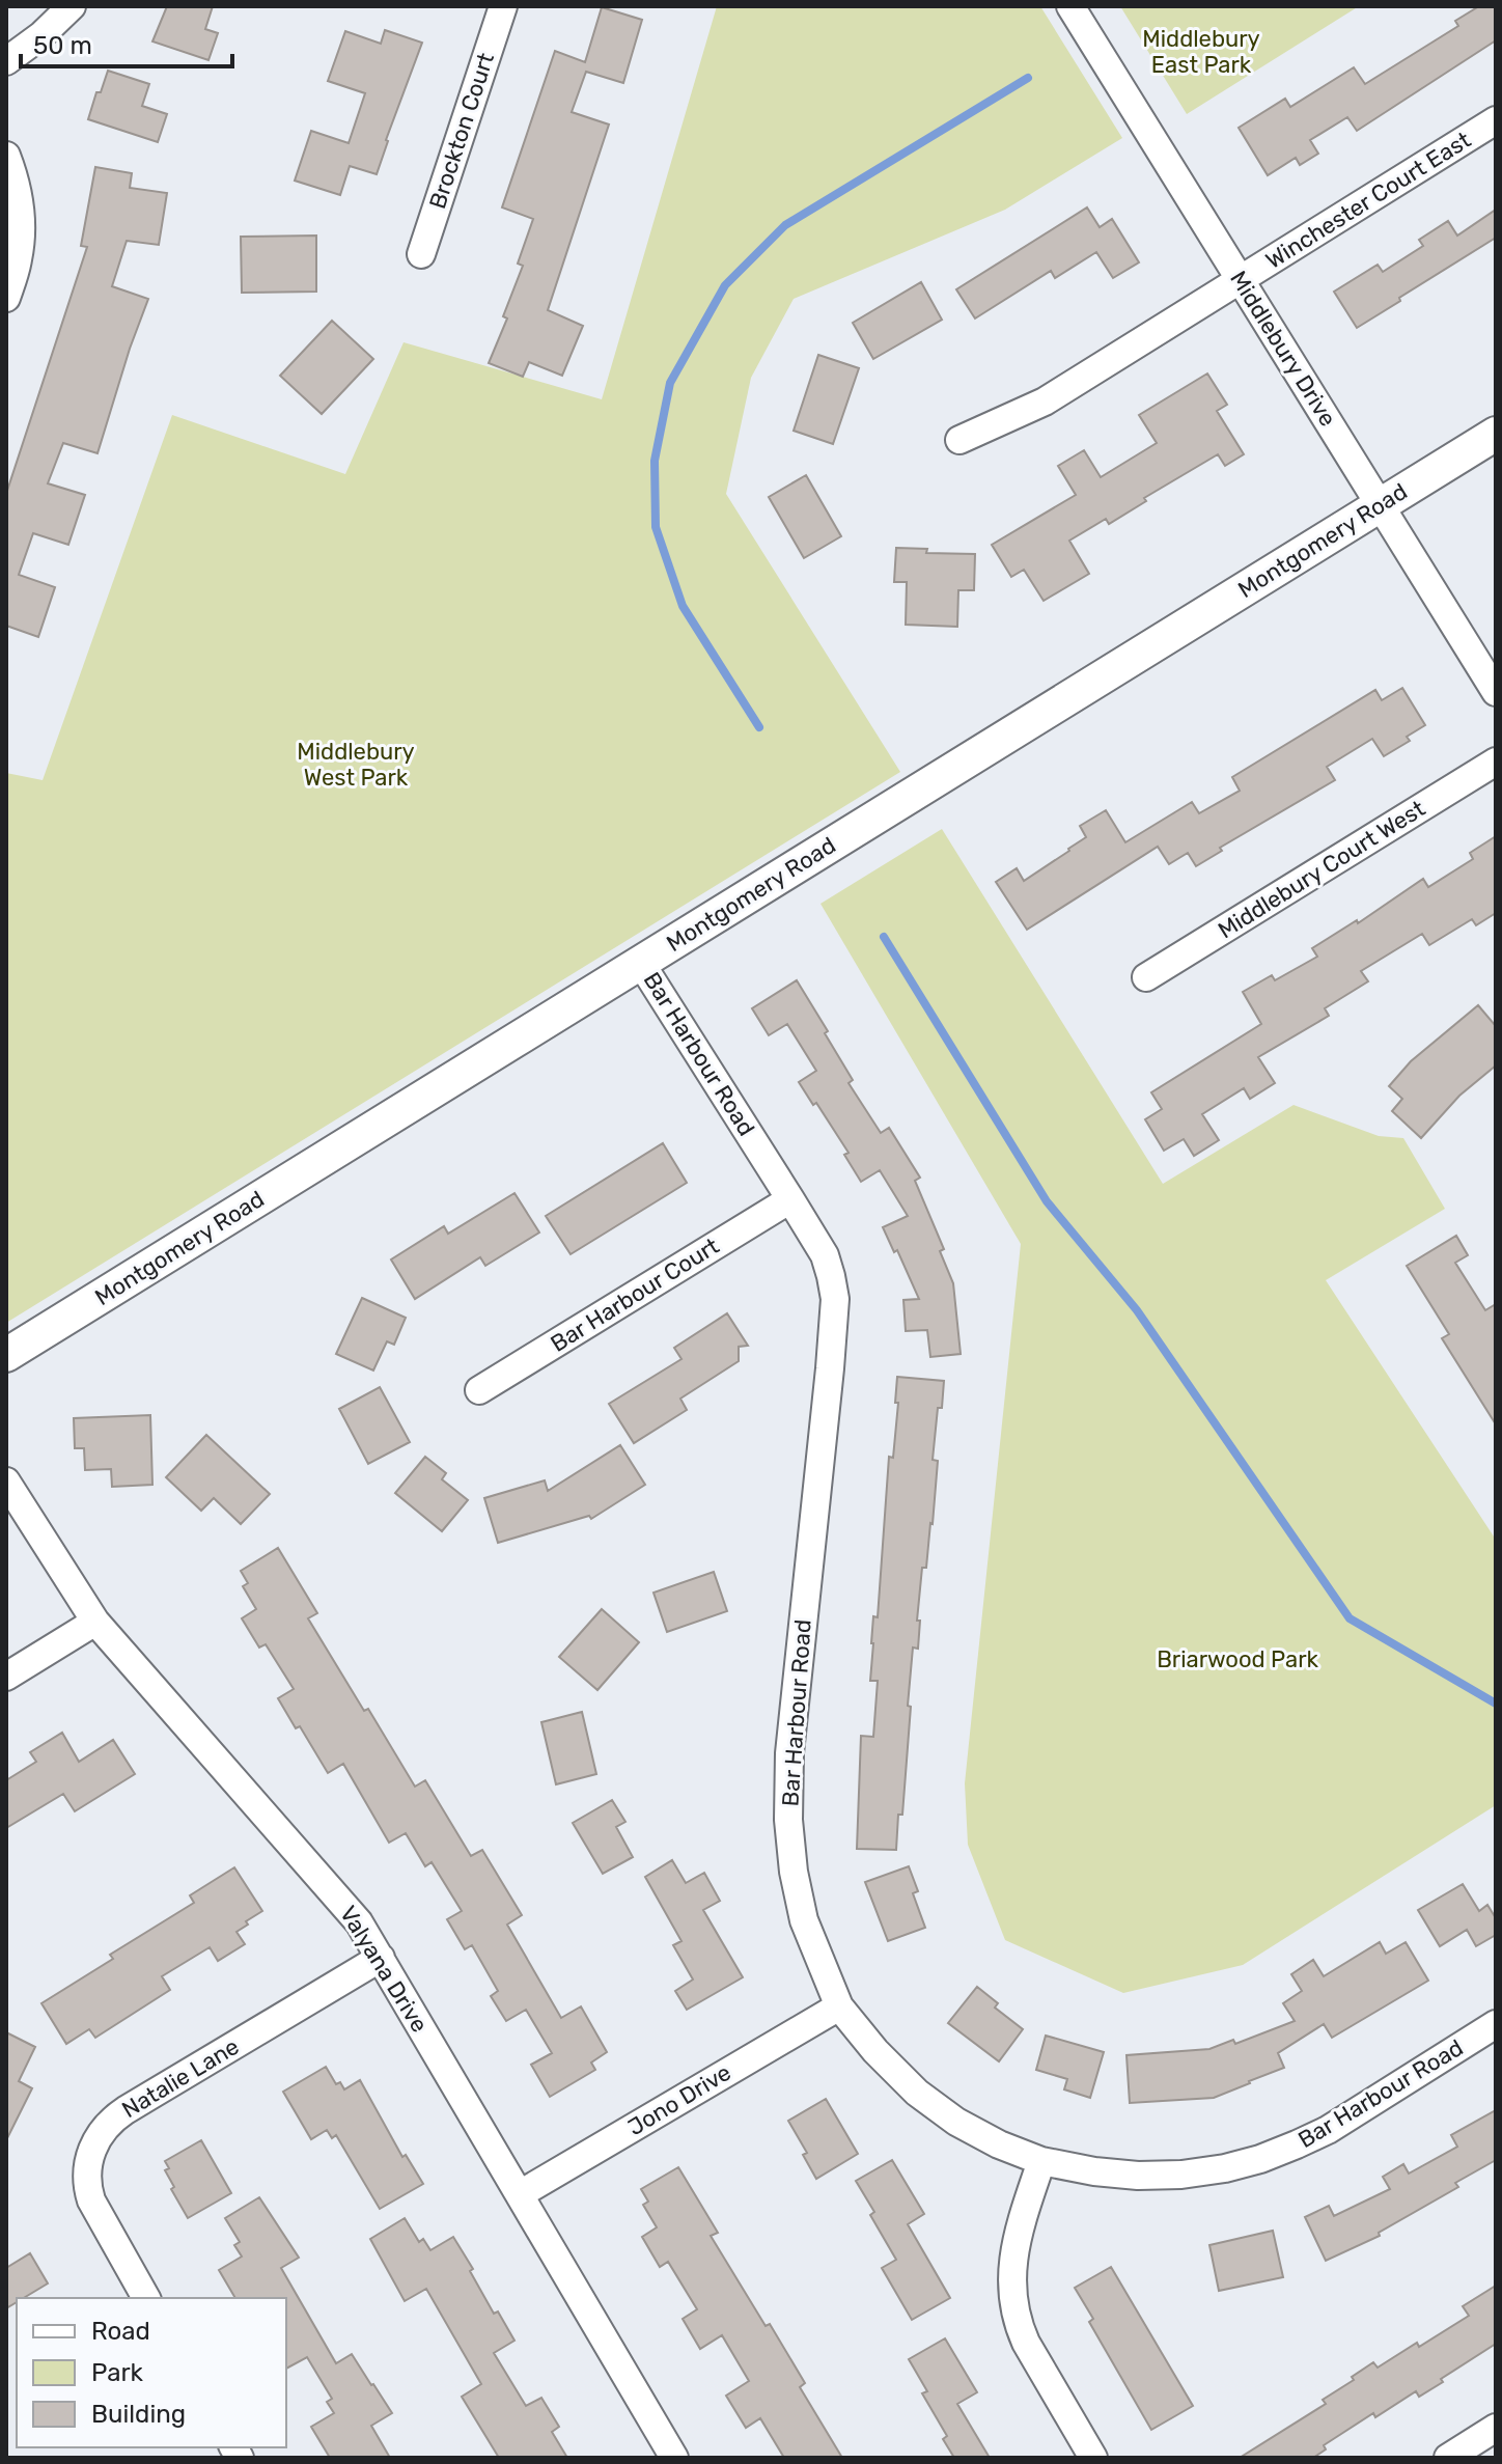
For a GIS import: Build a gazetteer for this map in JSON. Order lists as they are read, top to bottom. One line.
{"streets":{"street":["Brockton Court","Winchester Court East","Middlebury Drive","Montgomery Road","Middlebury Court West","Bar Harbour Road","Bar Harbour Court","Valyana Drive","Natalie Lane","Jono Drive"]},"crossings":[["Winchester Court East","Middlebury Drive"],["Middlebury Drive","Montgomery Road"],["Montgomery Road","Bar Harbour Road"],["Bar Harbour Road","Bar Harbour Court"],["Bar Harbour Road","Jono Drive"],["Valyana Drive","Natalie Lane"],["Valyana Drive","Jono Drive"]],"parks":["Middlebury East Park","Middlebury West Park","Briarwood Park"],"legend":["Road","Park","Building"],"scale_bar":"50 m"}
